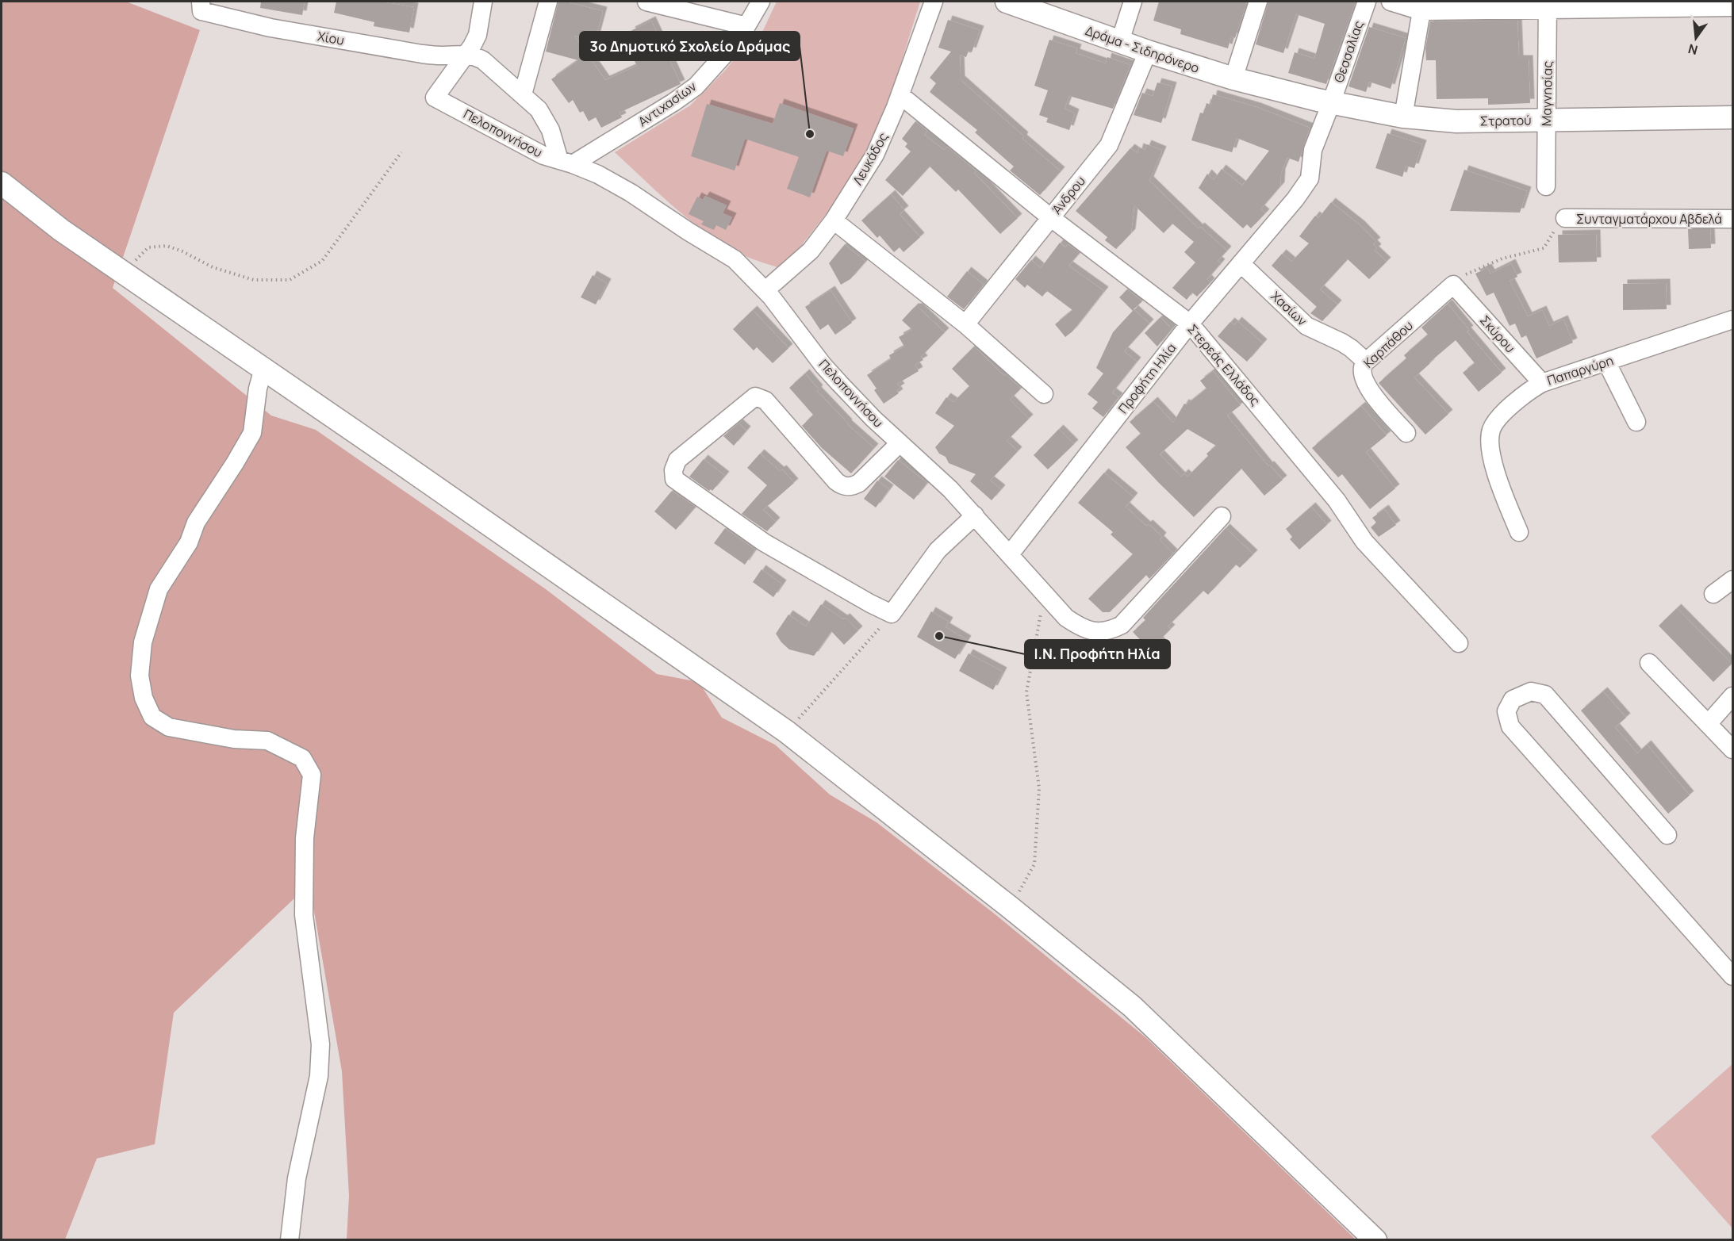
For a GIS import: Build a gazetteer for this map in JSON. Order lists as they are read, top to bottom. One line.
{"streets":{"street":["Χίου","Δράμα - Σιδηρόνερο","Θεσσαλίας","Μαγνησίας","Αντιχασίων","Στρατού","Πελοποννήσου","Λευκάδος","Άνδρου","Συνταγματάρχου Αβδελά","Χασίων","Σκύρου","Καρπάθου","Στερεάς Ελλάδος","Παπαργύρη","Προφήτη Ηλία"]},"crossings":[["Χίου","Πελοποννήσου"],["Δράμα - Σιδηρόνερο","Στρατού"],["Δράμα - Σιδηρόνερο","Άνδρου"],["Θεσσαλίας","Στρατού"],["Θεσσαλίας","Προφήτη Ηλία"],["Μαγνησίας","Στρατού"],["Αντιχασίων","Πελοποννήσου"],["Στρατού","Προφήτη Ηλία"],["Πελοποννήσου","Λευκάδος"],["Πελοποννήσου","Προφήτη Ηλία"],["Λευκάδος","Στερεάς Ελλάδος"],["Άνδρου","Στερεάς Ελλάδος"],["Χασίων","Καρπάθου"],["Χασίων","Προφήτη Ηλία"],["Σκύρου","Καρπάθου"],["Σκύρου","Παπαργύρη"],["Στερεάς Ελλάδος","Προφήτη Ηλία"]],"places":["3ο Δημοτικό Σχολείο Δράμας","Ι.Ν. Προφήτη Ηλία"],"north":"bottom"}
